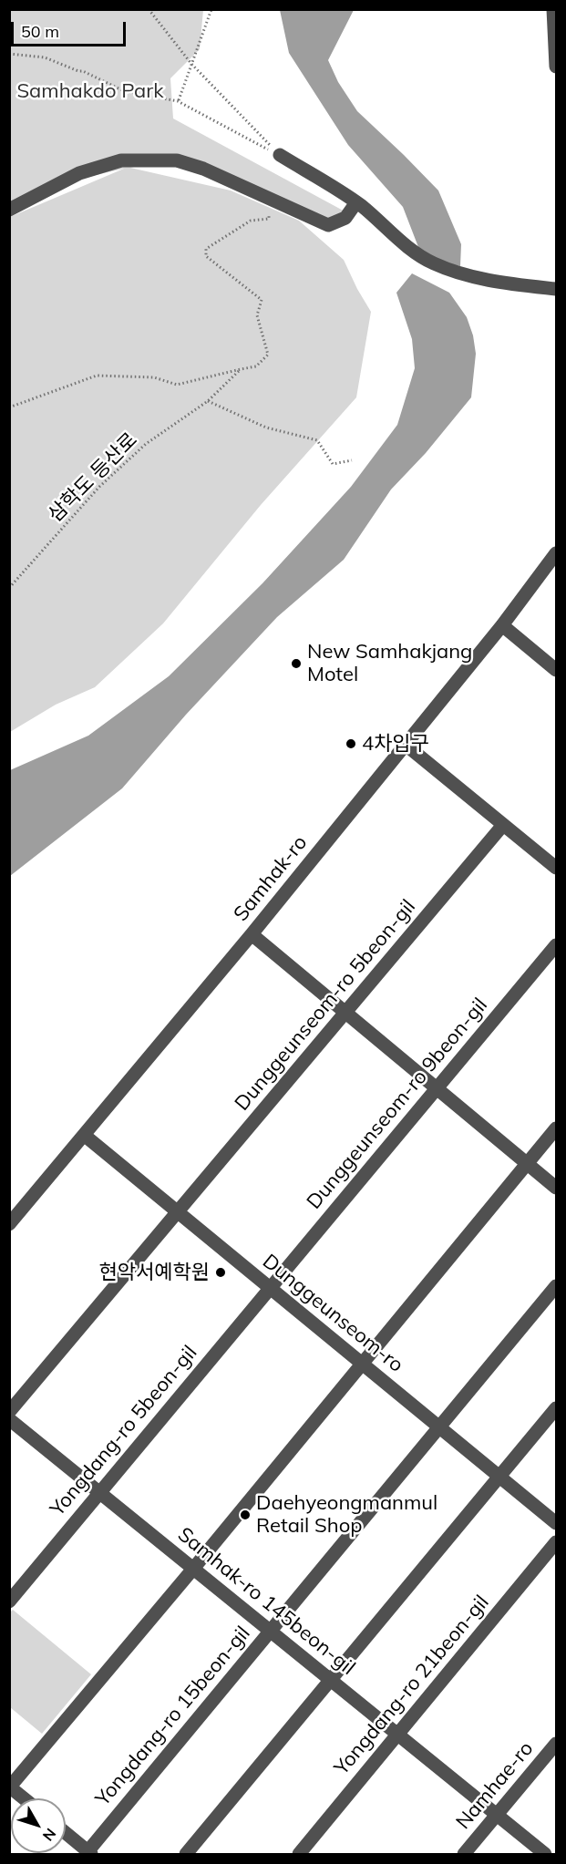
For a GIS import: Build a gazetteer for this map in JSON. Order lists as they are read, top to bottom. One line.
{"streets":{"street":["Samhak-ro","Dunggeunseom-ro 5beon-gil","Dunggeunseom-ro 9beon-gil","Dunggeunseom-ro","Yongdang-ro 5beon-gil","Samhak-ro 145beon-gil","Yongdang-ro 21beon-gil","Yongdang-ro 15beon-gil","Namhae-ro"],"path":["삼학도 등산로"]},"crossings":[["Samhak-ro","Dunggeunseom-ro"],["Dunggeunseom-ro 5beon-gil","Dunggeunseom-ro"],["Dunggeunseom-ro 9beon-gil","Dunggeunseom-ro"],["Dunggeunseom-ro 9beon-gil","Yongdang-ro 5beon-gil"],["Dunggeunseom-ro","Yongdang-ro 5beon-gil"],["Dunggeunseom-ro","Yongdang-ro 15beon-gil"],["Yongdang-ro 5beon-gil","Samhak-ro 145beon-gil"],["Samhak-ro 145beon-gil","Yongdang-ro 21beon-gil"],["Samhak-ro 145beon-gil","Yongdang-ro 15beon-gil"],["Samhak-ro 145beon-gil","Namhae-ro"]],"parks":["Samhakdo Park"],"places":["New Samhakjang Motel","4차입구","현악서예학원","Daehyeongmanmul Retail Shop"],"scale_bar":"50 m","north":"bottom right"}
